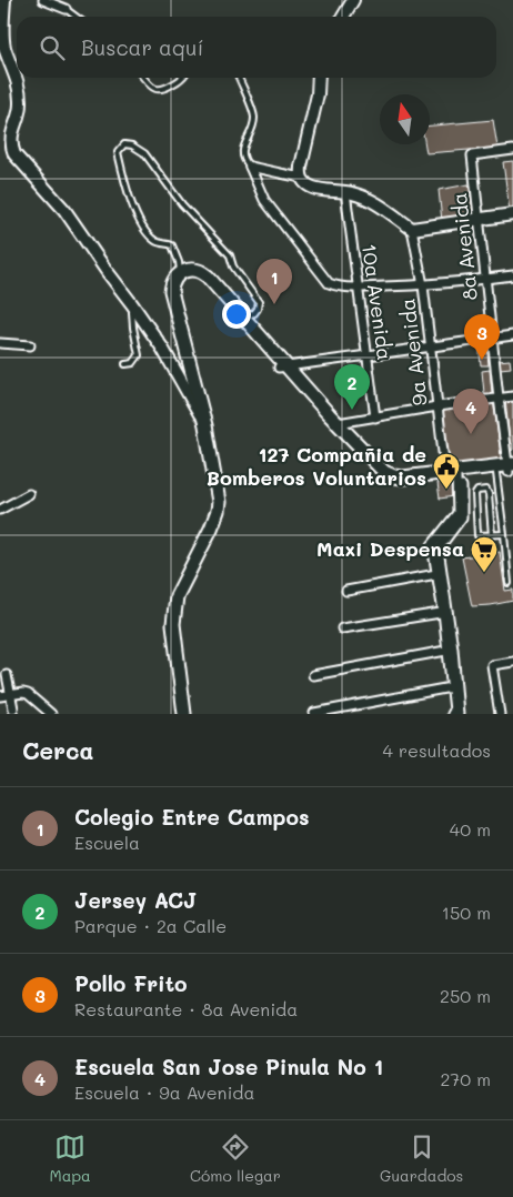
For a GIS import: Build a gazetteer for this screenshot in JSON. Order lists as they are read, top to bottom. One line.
{"streets":{"street":["8a Avenida","10a Avenida","9a Avenida"]},"places":{"public building":["127 Compañia de Bomberos Voluntarios"],"supermarket":["Maxi Despensa"]},"north":"top","page":{"search":"Buscar aquí","pins":["1","3","2","4"],"heading":["Cerca","4 resultados"],"list":[{"mark":"1","name":"Colegio Entre Campos","note":"Escuela","value":"40 m"},{"mark":"2","name":"Jersey ACJ","note":"Parque · 2a Calle","value":"150 m"},{"mark":"3","name":"Pollo Frito","note":"Restaurante · 8a Avenida","value":"250 m"},{"mark":"4","name":"Escuela San Jose Pinula No 1","note":"Escuela · 9a Avenida","value":"270 m"}],"nav":["Mapa","Cómo llegar","Guardados"]}}
